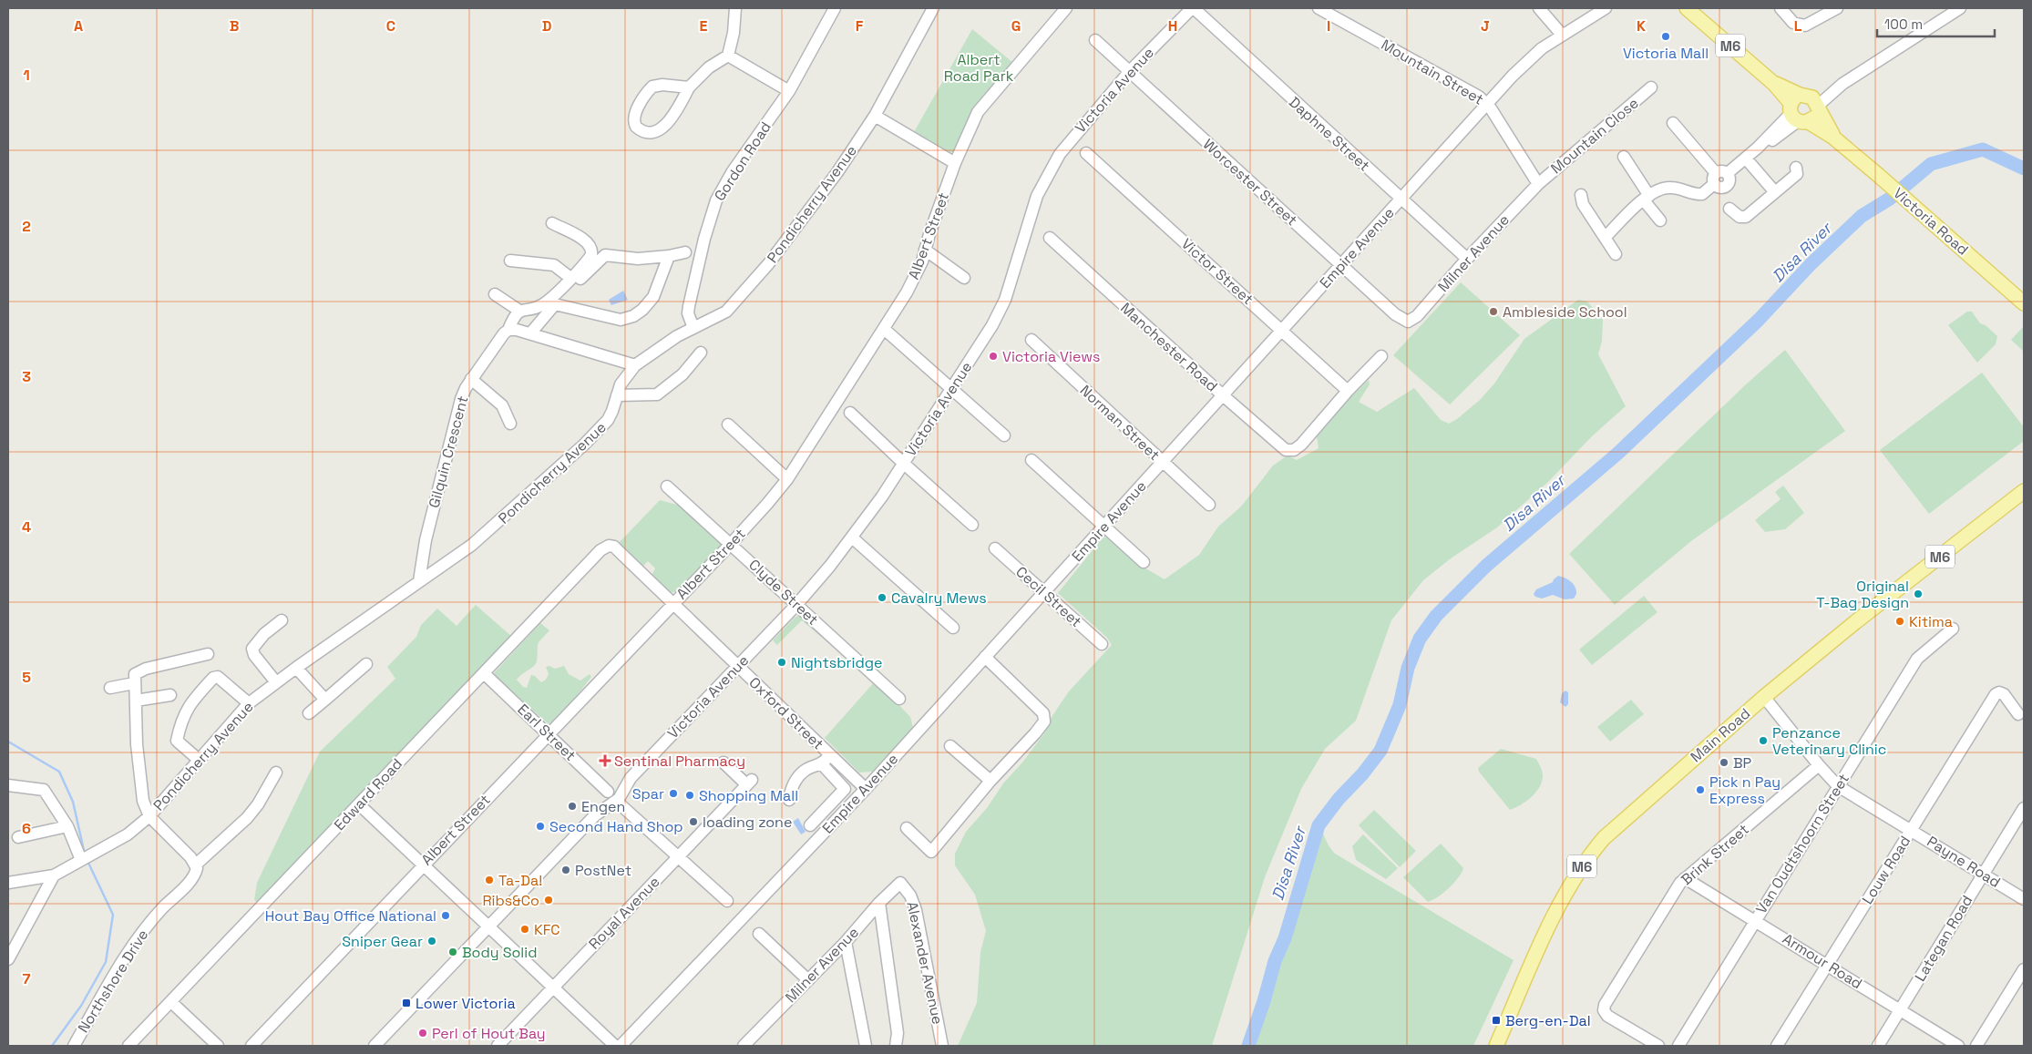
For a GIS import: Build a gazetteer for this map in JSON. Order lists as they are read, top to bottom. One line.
{"streets":{"main road":["M6","Victoria Road","Main Road"],"street":["Mountain Street","Victoria Avenue","Daphne Street","Mountain Close","Gordon Road","Worcester Street","Pondicherry Avenue","Albert Street","Empire Avenue","Milner Avenue","Victor Street","Manchester Road","Norman Street","Gilquin Crescent","Clyde Street","Cecil Street","Oxford Street","Earl Street","Edward Road","Van Oudtshoorn Street","Brink Street","Payne Road","Louw Road","Royal Avenue","Lategan Road","Armour Road","Alexander Avenue","Northshore Drive"]},"crossings":[["Mountain Street","Mountain Close"],["Mountain Street","Empire Avenue"],["Mountain Street","Milner Avenue"],["Victoria Avenue","Daphne Street"],["Victoria Avenue","Worcester Street"],["Victoria Avenue","Clyde Street"],["Victoria Avenue","Oxford Street"],["Victoria Avenue","Earl Street"],["Daphne Street","Empire Avenue"],["Daphne Street","Milner Avenue"],["Mountain Close","Milner Avenue"],["Gordon Road","Pondicherry Avenue"],["Worcester Street","Empire Avenue"],["Worcester Street","Milner Avenue"],["Pondicherry Avenue","Gilquin Crescent"],["Albert Street","Clyde Street"],["Albert Street","Oxford Street"],["Albert Street","Earl Street"],["Empire Avenue","Victor Street"],["Empire Avenue","Manchester Road"],["Empire Avenue","Norman Street"],["Empire Avenue","Cecil Street"],["Empire Avenue","Oxford Street"],["Milner Avenue","Alexander Avenue"],["Victor Street","Manchester Road"],["Oxford Street","Edward Road"],["Earl Street","Edward Road"],["Earl Street","Royal Avenue"],["Main Road","Payne Road"],["Van Oudtshoorn Street","Payne Road"],["Van Oudtshoorn Street","Armour Road"],["Brink Street","Payne Road"],["Brink Street","Armour Road"],["Payne Road","Louw Road"],["Payne Road","Lategan Road"],["Louw Road","Armour Road"],["Lategan Road","Armour Road"]],"water":["Disa River"],"parks":["Albert Road Park"],"places":{"other":["Victoria Mall","Ambleside School","Victoria Views","Original T-Bag Design","Cavalry Mews","Kitima","Nightsbridge","Penzance Veterinary Clinic","BP","Pick n Pay Express","Spar","Shopping Mall","Engen","loading zone","Second Hand Shop","PostNet","Ta-Da!","Ribs&Co","Hout Bay Office National","KFC","Sniper Gear","Body Solid","Perl of Hout Bay"],"health":["Sentinal Pharmacy"],"transit":["Lower Victoria","Berg-en-Dal"]},"scale_bar":"100 m","grid":{"columns":["A","B","C","D","E","F","G","H","I","J","K","L"],"rows":["1","2","3","4","5","6","7"]}}
